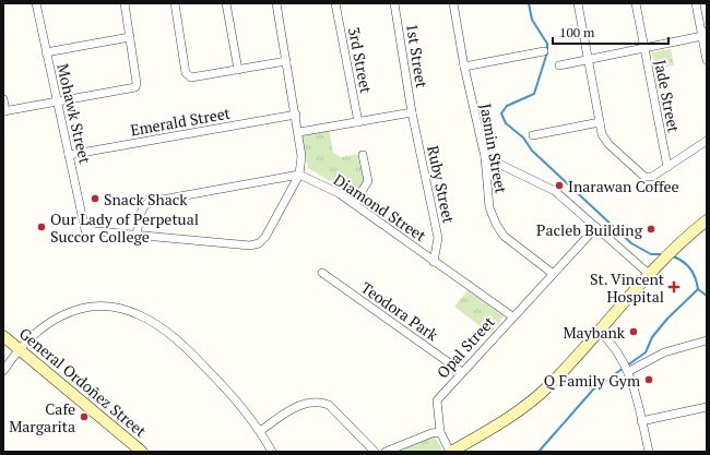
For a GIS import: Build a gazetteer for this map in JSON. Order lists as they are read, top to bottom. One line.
{"streets":{"main road":["General Ordoñez Street"],"street":["1st Street","3rd Street","Jade Street","Mohawk Street","Emerald Street","Jasmin Street","Ruby Street","Diamond Street","Teodora Park","Opal Street"]},"crossings":[["1st Street","Ruby Street"],["Mohawk Street","Emerald Street"],["Jasmin Street","Opal Street"],["Ruby Street","Diamond Street"],["Diamond Street","Opal Street"],["Teodora Park","Opal Street"]],"places":{"other":["Inarawan Coffee","Snack Shack","Our Lady of Perpetual Succor College","Pacleb Building","Maybank","Q Family Gym","Cafe Margarita"],"health":["St. Vincent Hospital"]},"scale_bar":"100 m"}
